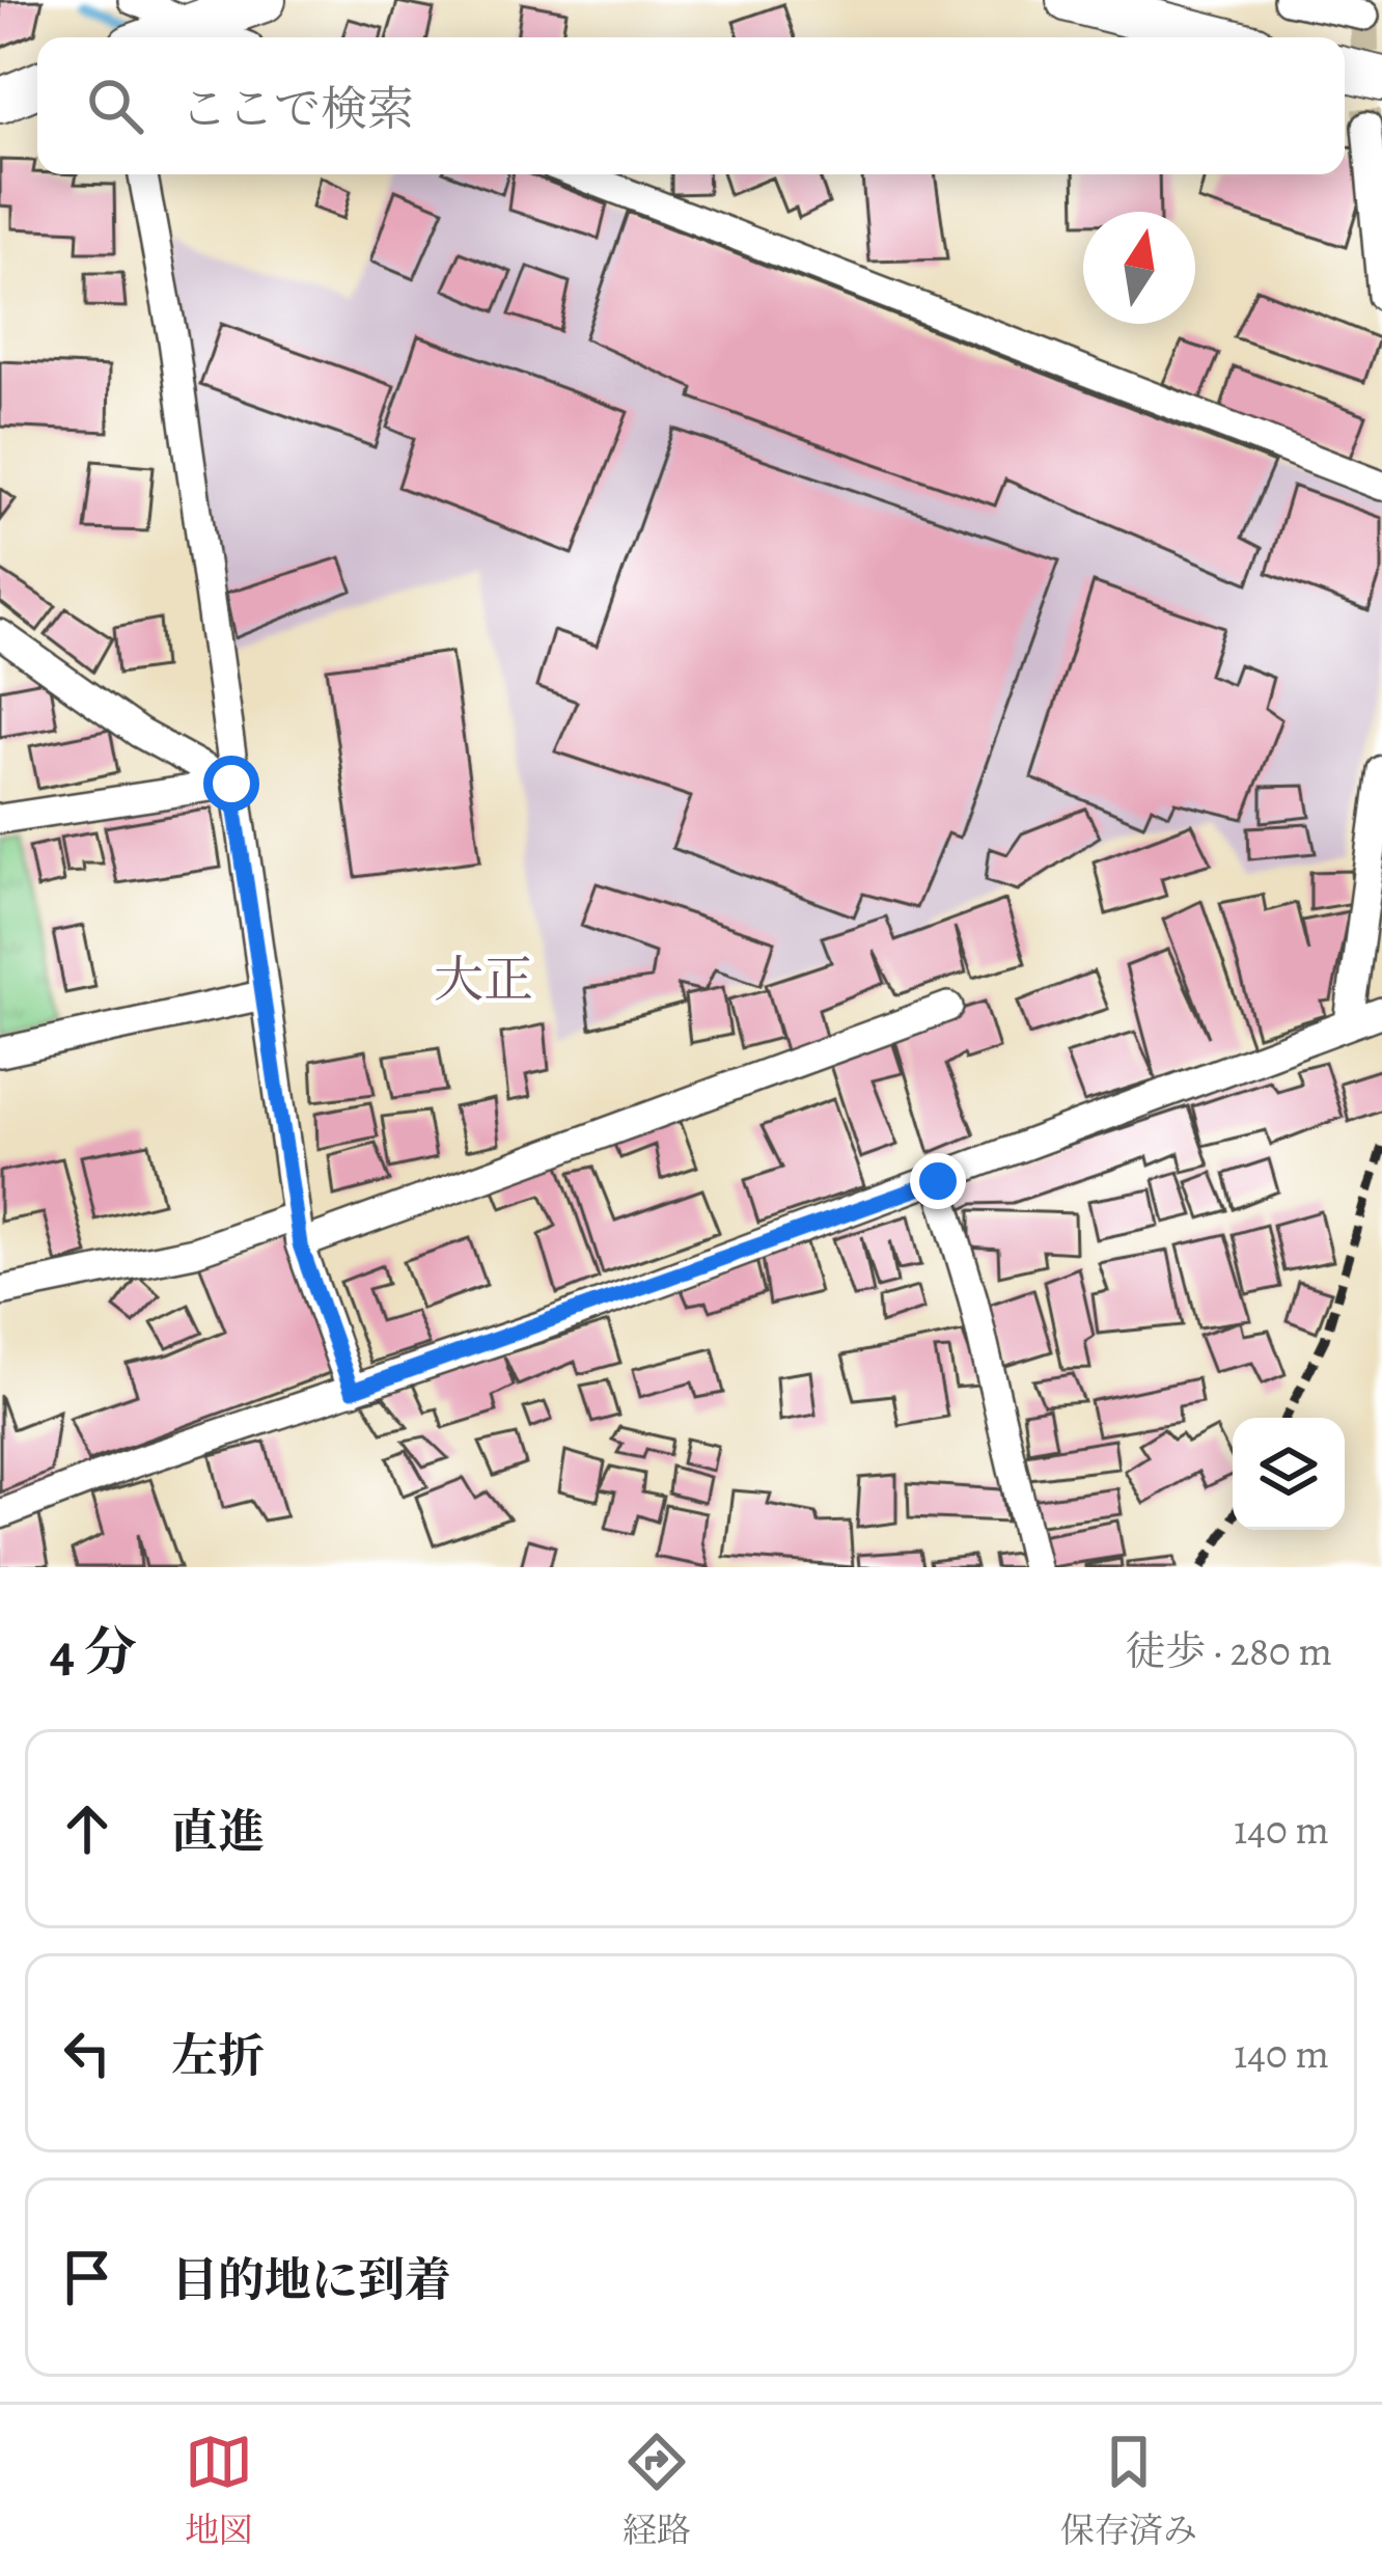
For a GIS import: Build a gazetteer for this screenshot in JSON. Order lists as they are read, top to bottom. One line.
{"districts":["大正"],"north":"top","page":{"search":"ここで検索","heading":["4 分","徒歩 · 280 m"],"list":[["直進","140 m"],["左折","140 m"],"目的地に到着"],"nav":["地図","経路","保存済み"]}}
